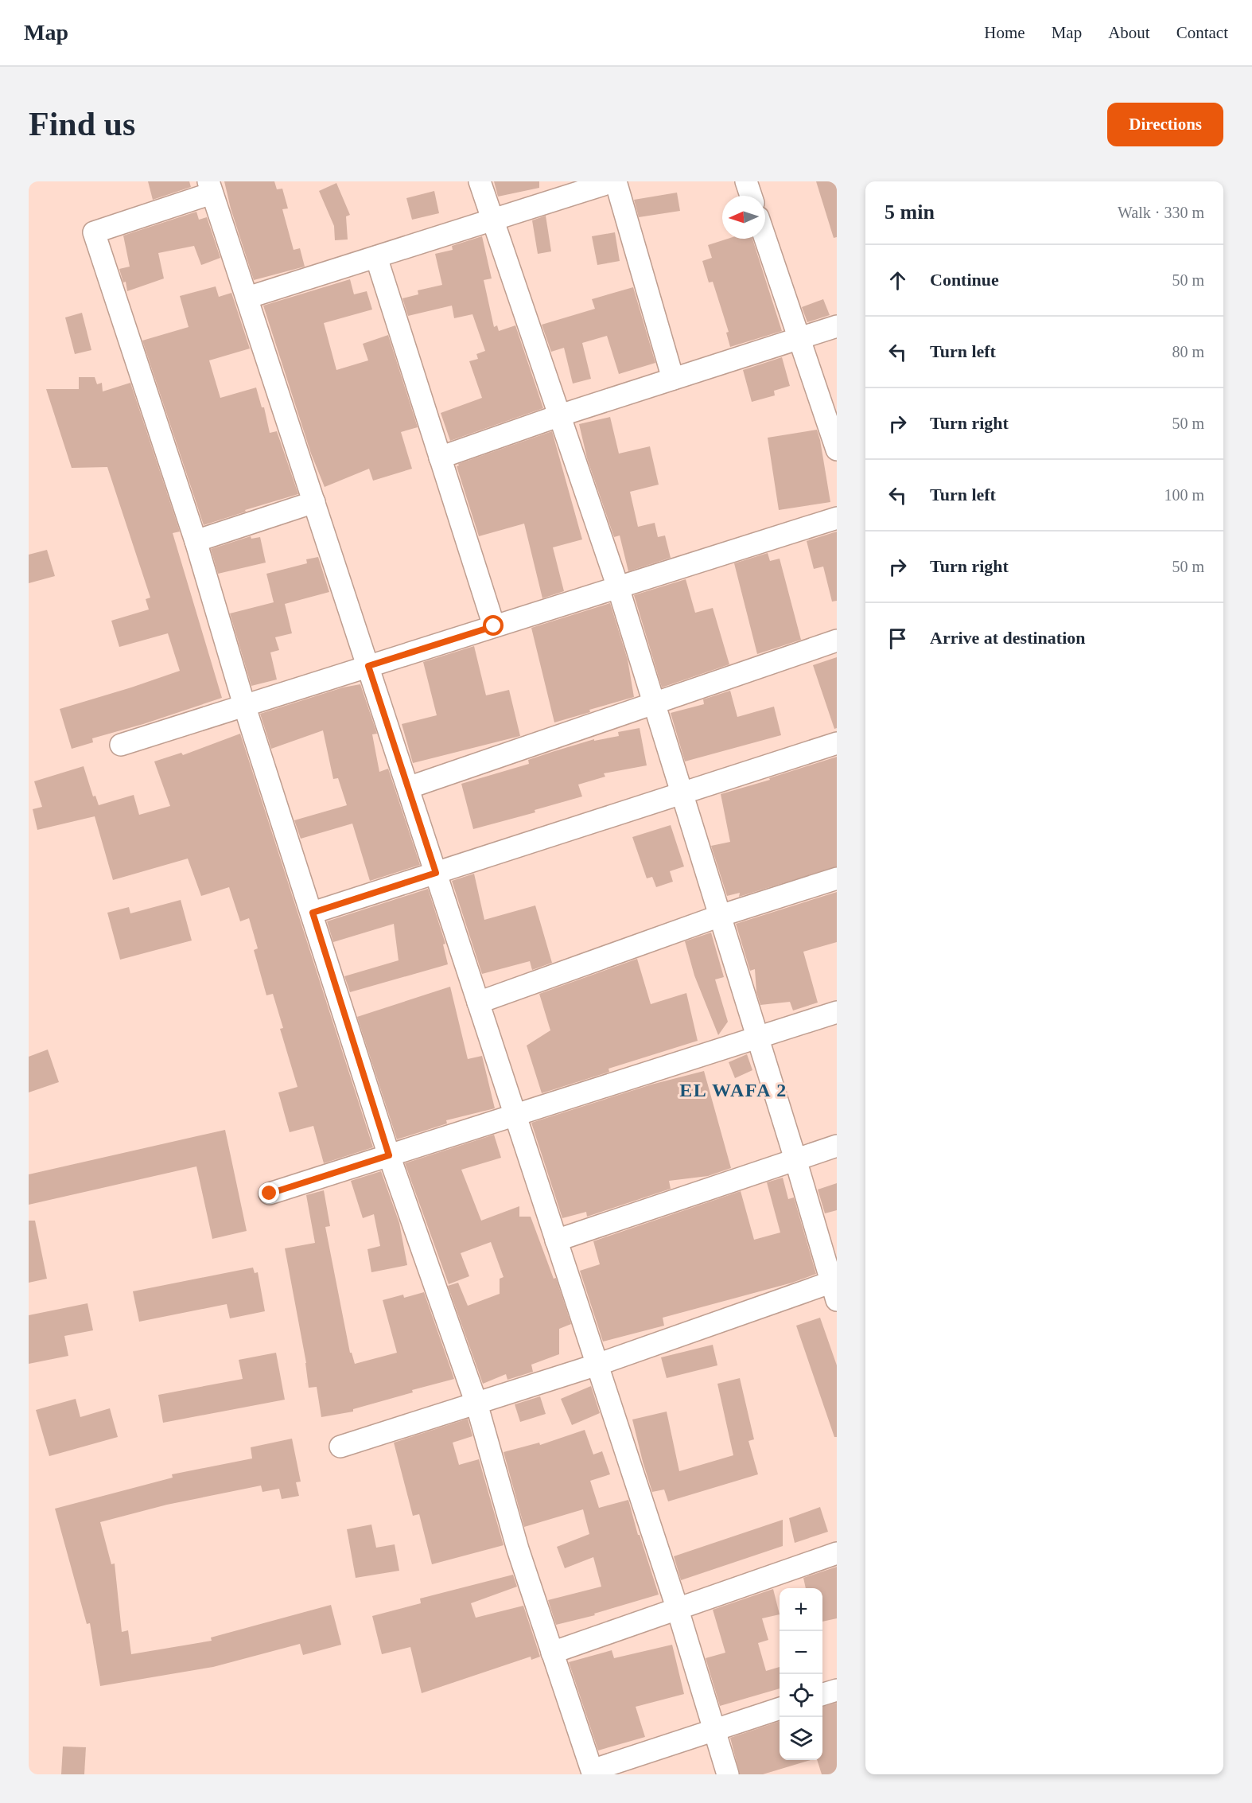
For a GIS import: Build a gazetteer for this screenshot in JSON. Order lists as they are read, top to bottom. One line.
{"districts":["EL WAFA 2"],"north":"left","page":{"header":"Map","nav":["Home","Map","About","Contact"],"buttons":"Directions","title":"Find us","heading":["5 min","Walk · 330 m"],"list":[["Continue","50 m"],["Turn left","80 m"],["Turn right","50 m"],["Turn left","100 m"],["Turn right","50 m"],"Arrive at destination"],"map_buttons":["+","−"]}}
